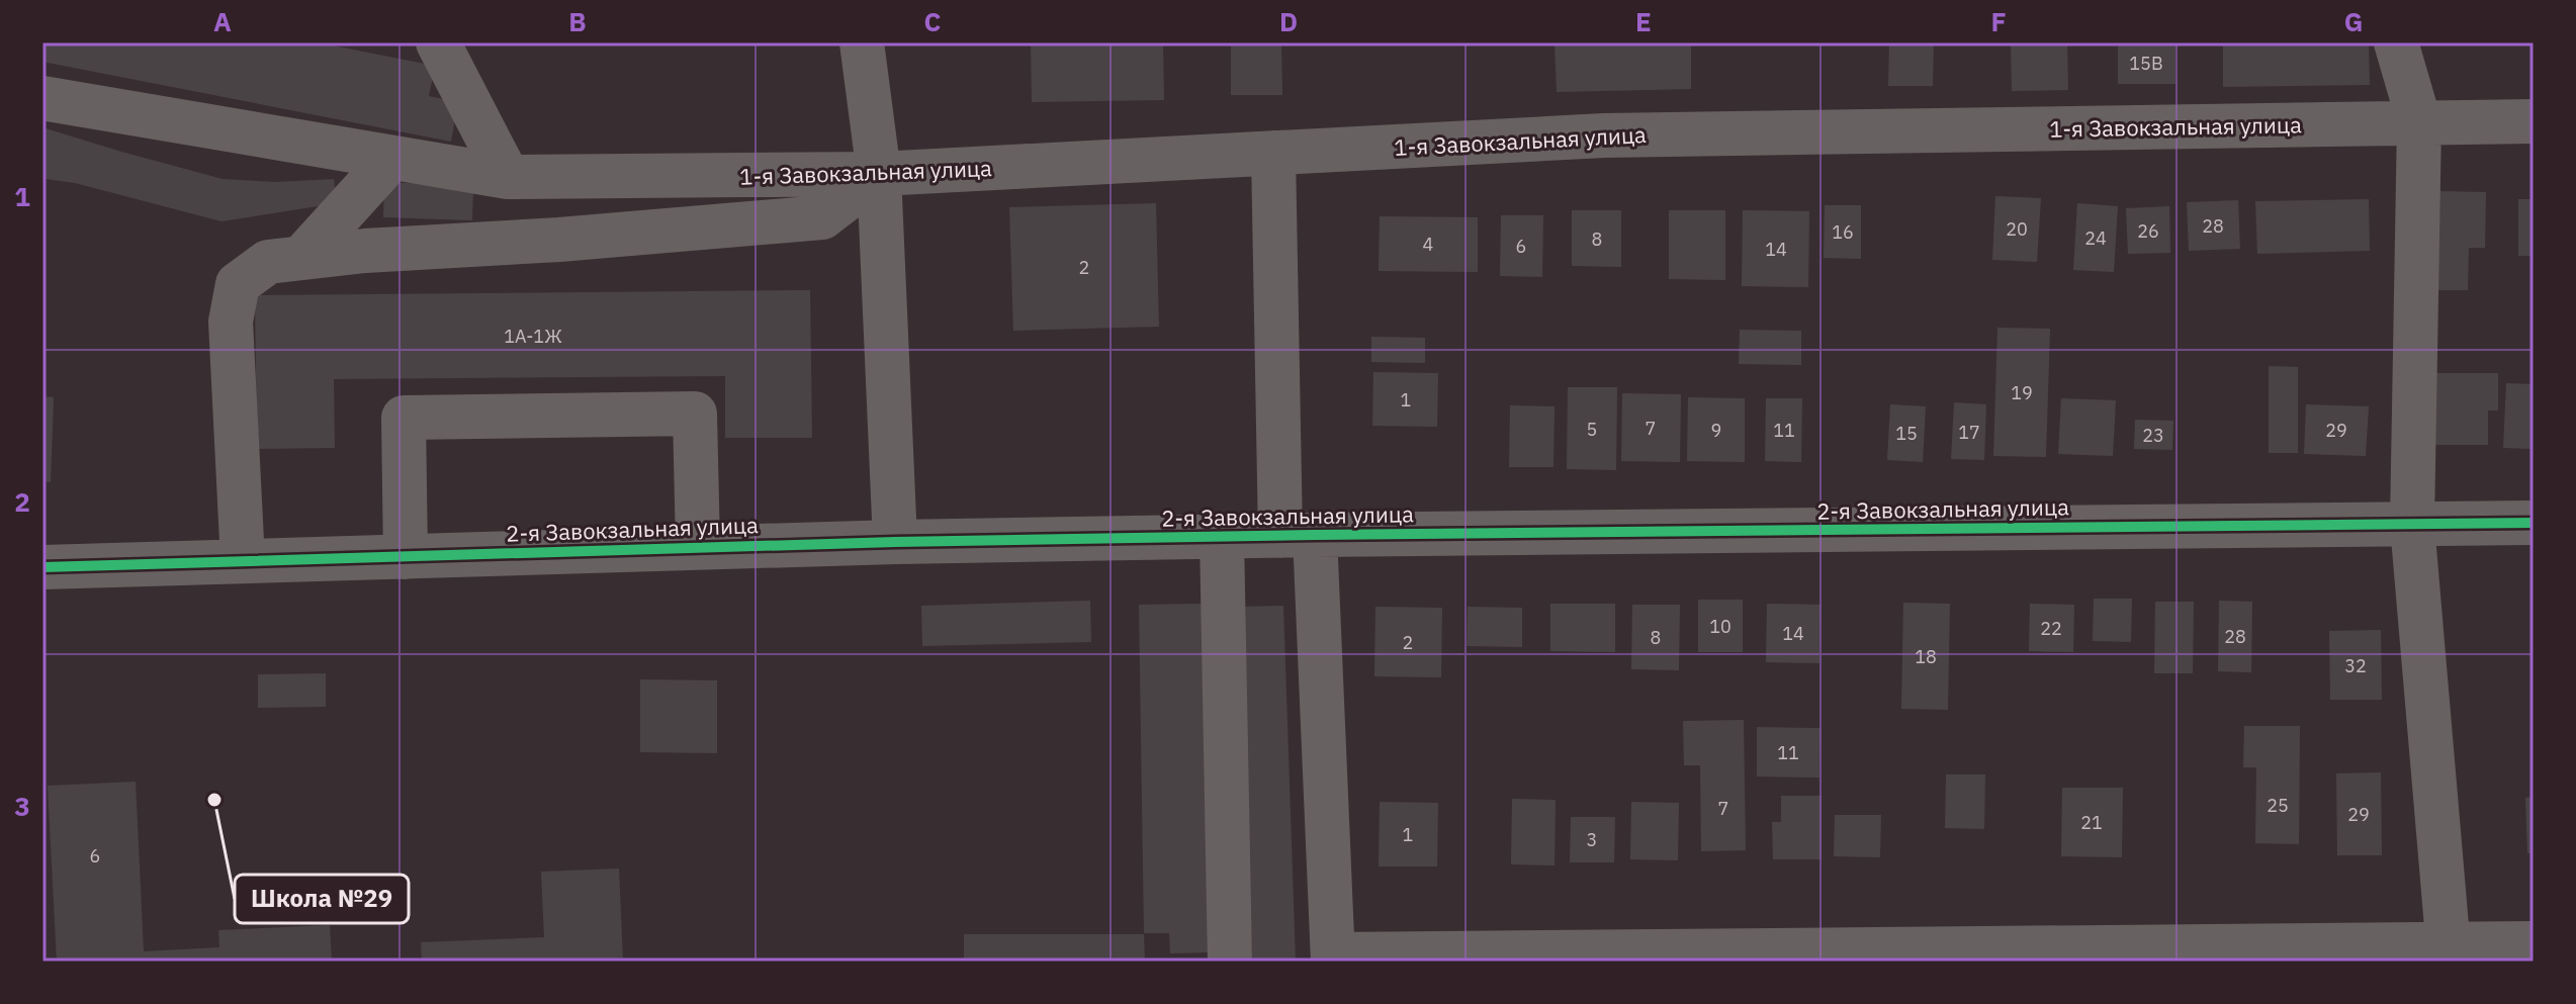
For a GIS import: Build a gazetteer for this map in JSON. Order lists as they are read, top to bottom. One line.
{"streets":{"street":["1-я Завокзальная улица","2-я Завокзальная улица"]},"places":["Школа №29"],"house_numbers":["15В","28","20","26","16","24","8","4","6","14","2","1А-1Ж","19","1","7","5","9","11","29","17","15","23","10","22","14","28","8","2","18","32","11","25","7","29","21","1","3","6"],"grid":{"columns":["A","B","C","D","E","F","G"],"rows":["1","2","3"]}}
